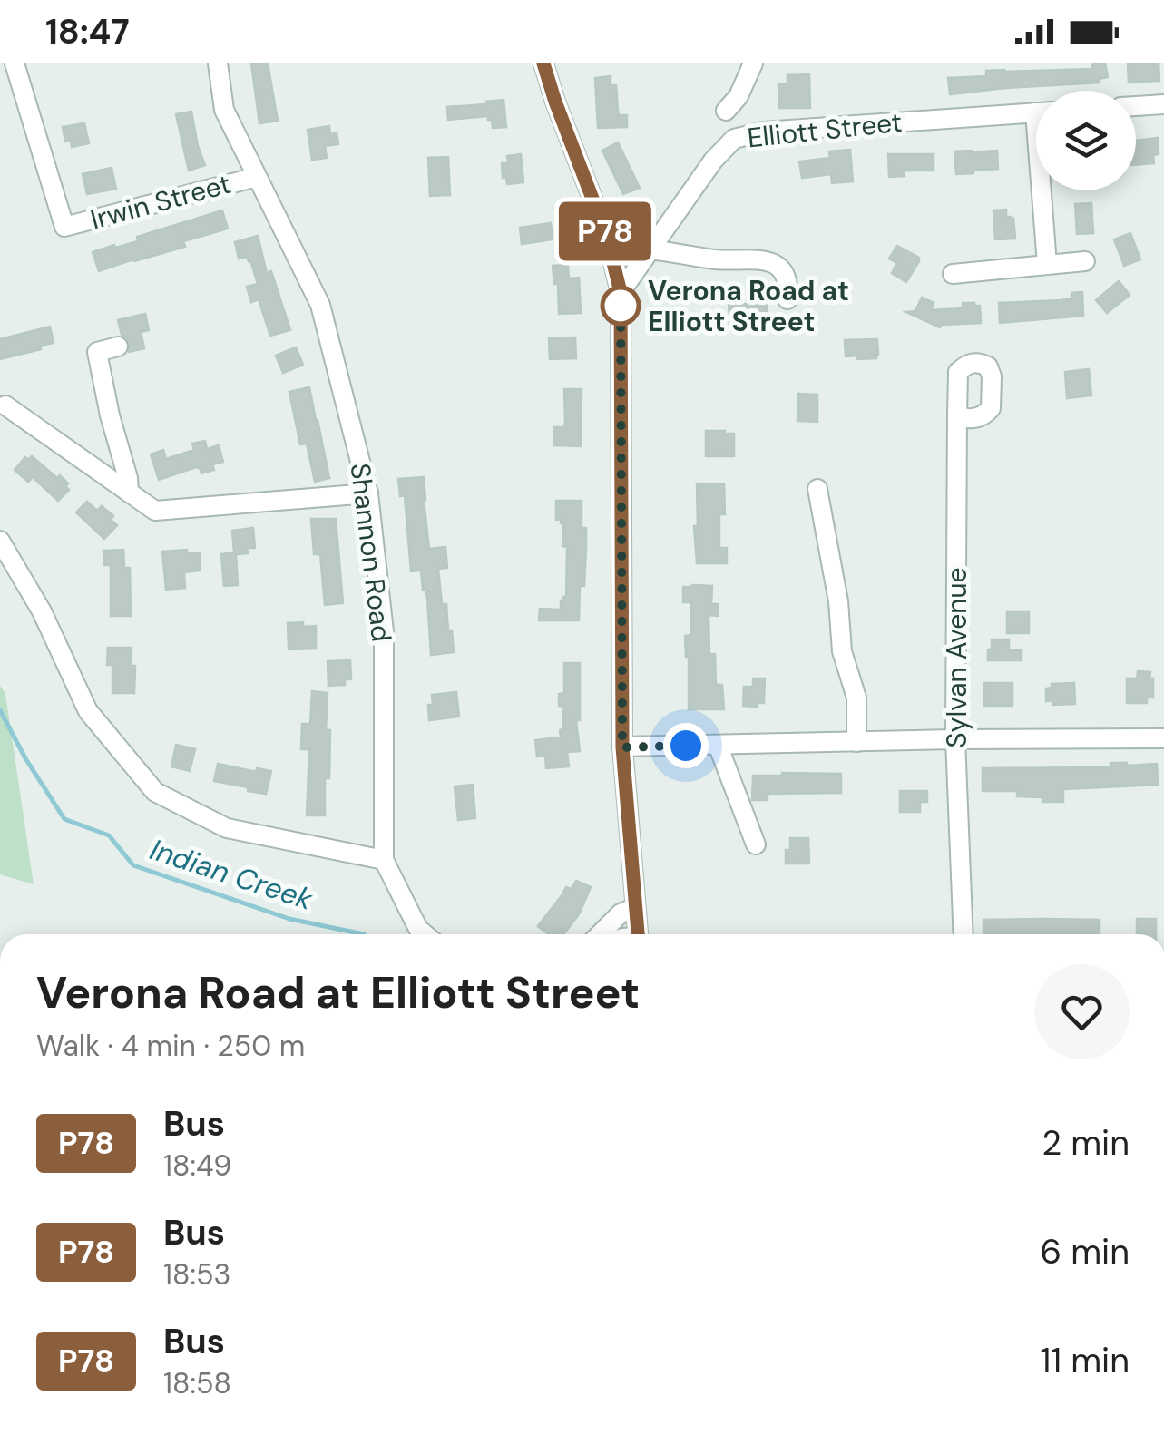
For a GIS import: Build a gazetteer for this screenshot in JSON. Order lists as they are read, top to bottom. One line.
{"streets":{"street":["Elliott Street","Irwin Street","Shannon Road","Sylvan Avenue"]},"crossings":[["Irwin Street","Shannon Road"]],"water":["Indian Creek"],"places":["Verona Road at Elliott Street"],"lines":["bus line P78"],"page":{"status":"18:47","on_map":"P78","heading":["Verona Road at Elliott Street","Walk · 4 min · 250 m"],"list":[{"mark":"P78","name":"Bus","note":"18:49","value":"2 min"},{"mark":"P78","name":"Bus","note":"18:53","value":"6 min"},{"mark":"P78","name":"Bus","note":"18:58","value":"11 min"}]}}
